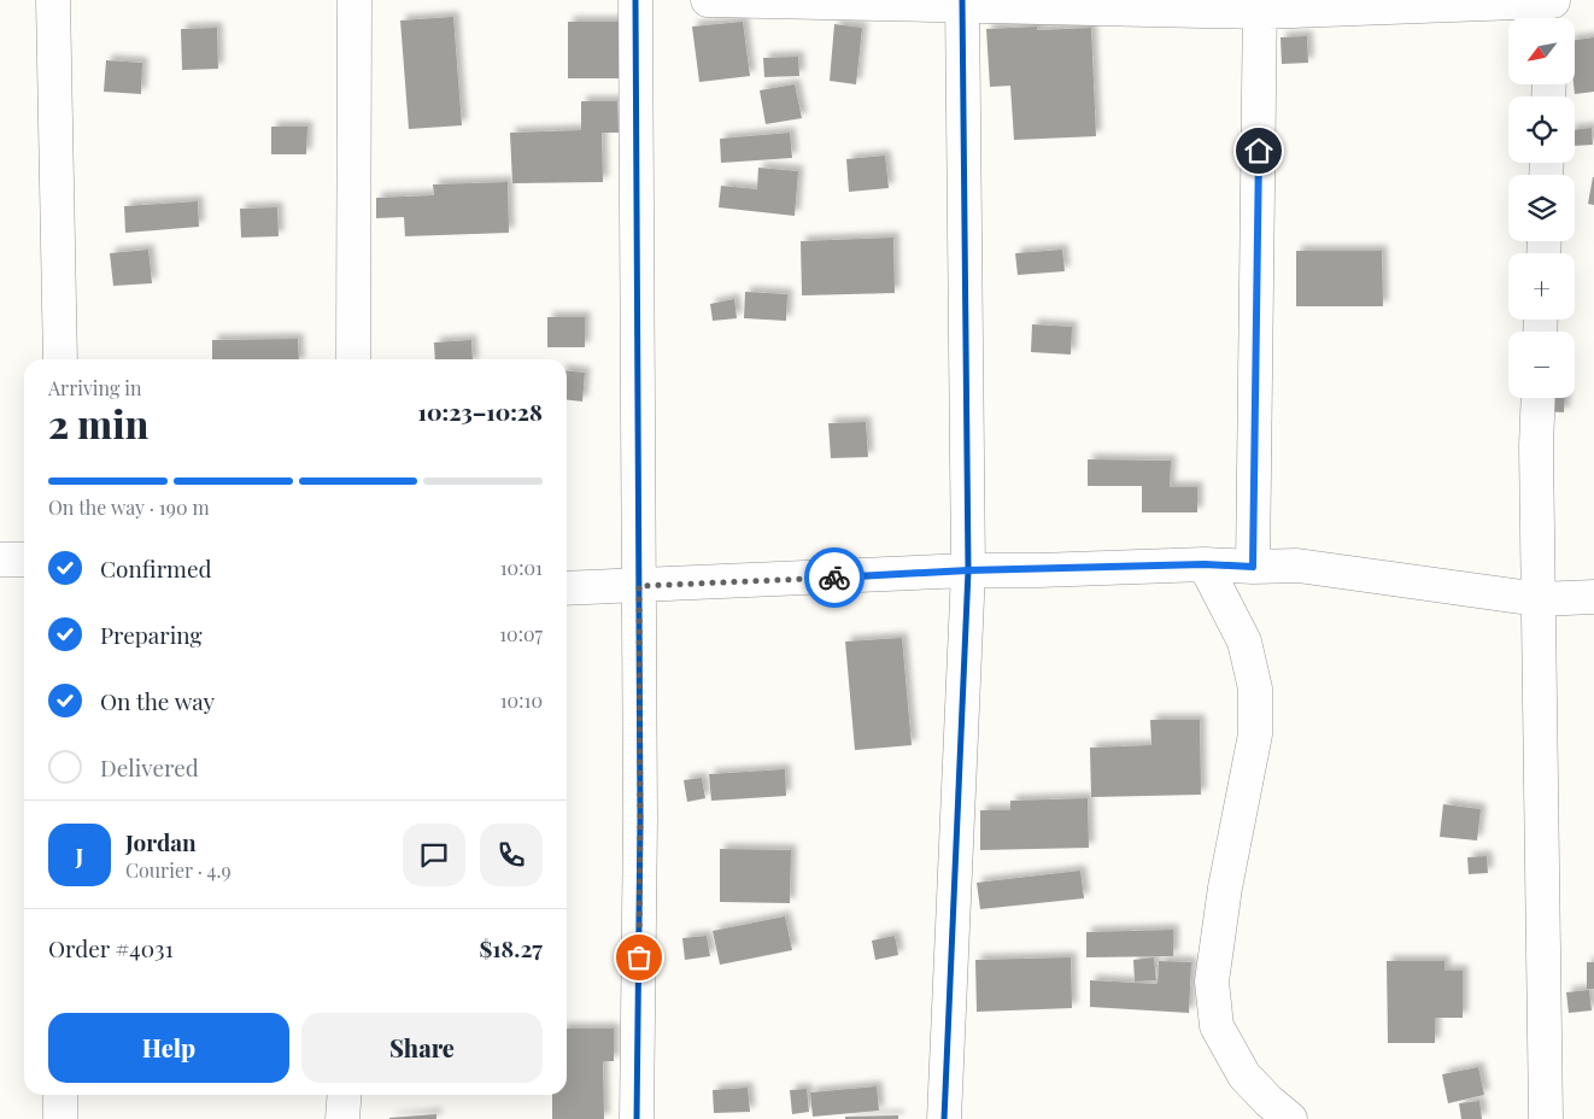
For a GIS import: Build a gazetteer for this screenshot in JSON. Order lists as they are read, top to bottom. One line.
{"north":"bottom left","page":{"map_buttons":["+","−"],"heading":["2 min","Arriving in","10:23–10:28"],"panel":["Jordan","Courier · 4.9","Order #4031","$18.27"],"bar":"On the way · 190 m","list":[["Confirmed","10:01"],["Preparing","10:07"],["On the way","10:10"],"Delivered"],"round":"J","buttons":["Help","Share"]}}
